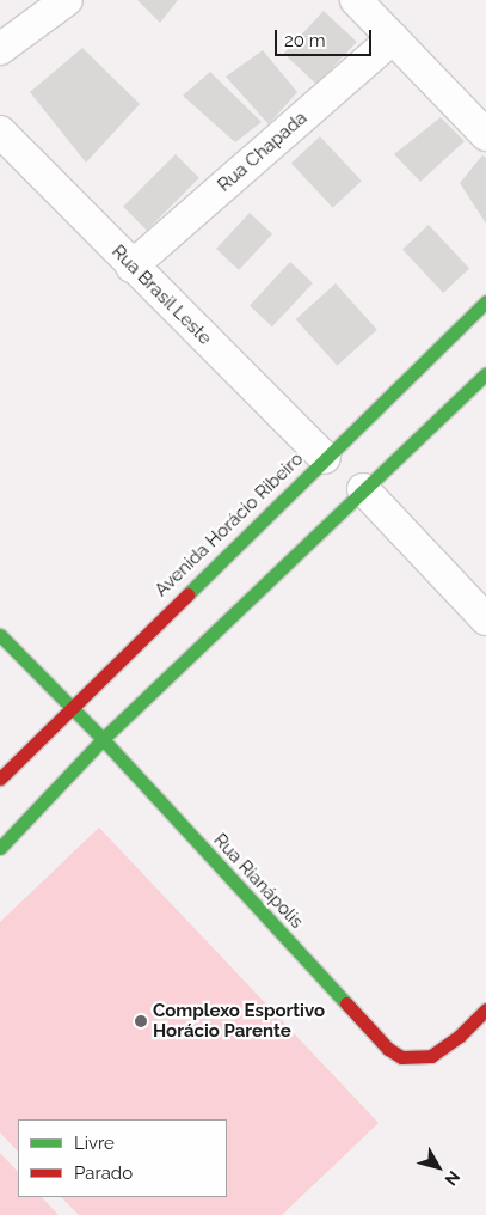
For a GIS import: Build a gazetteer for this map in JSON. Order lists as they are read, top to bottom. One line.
{"streets":{"street":["Rua Chapada","Rua Brasil Leste","Avenida Horácio Ribeiro","Rua Rianápolis"]},"crossings":[["Rua Chapada","Rua Brasil Leste"],["Rua Brasil Leste","Avenida Horácio Ribeiro"],["Avenida Horácio Ribeiro","Rua Rianápolis"]],"places":["Complexo Esportivo Horácio Parente"],"legend":["Livre","Parado"],"scale_bar":"20 m","north":"bottom right"}
